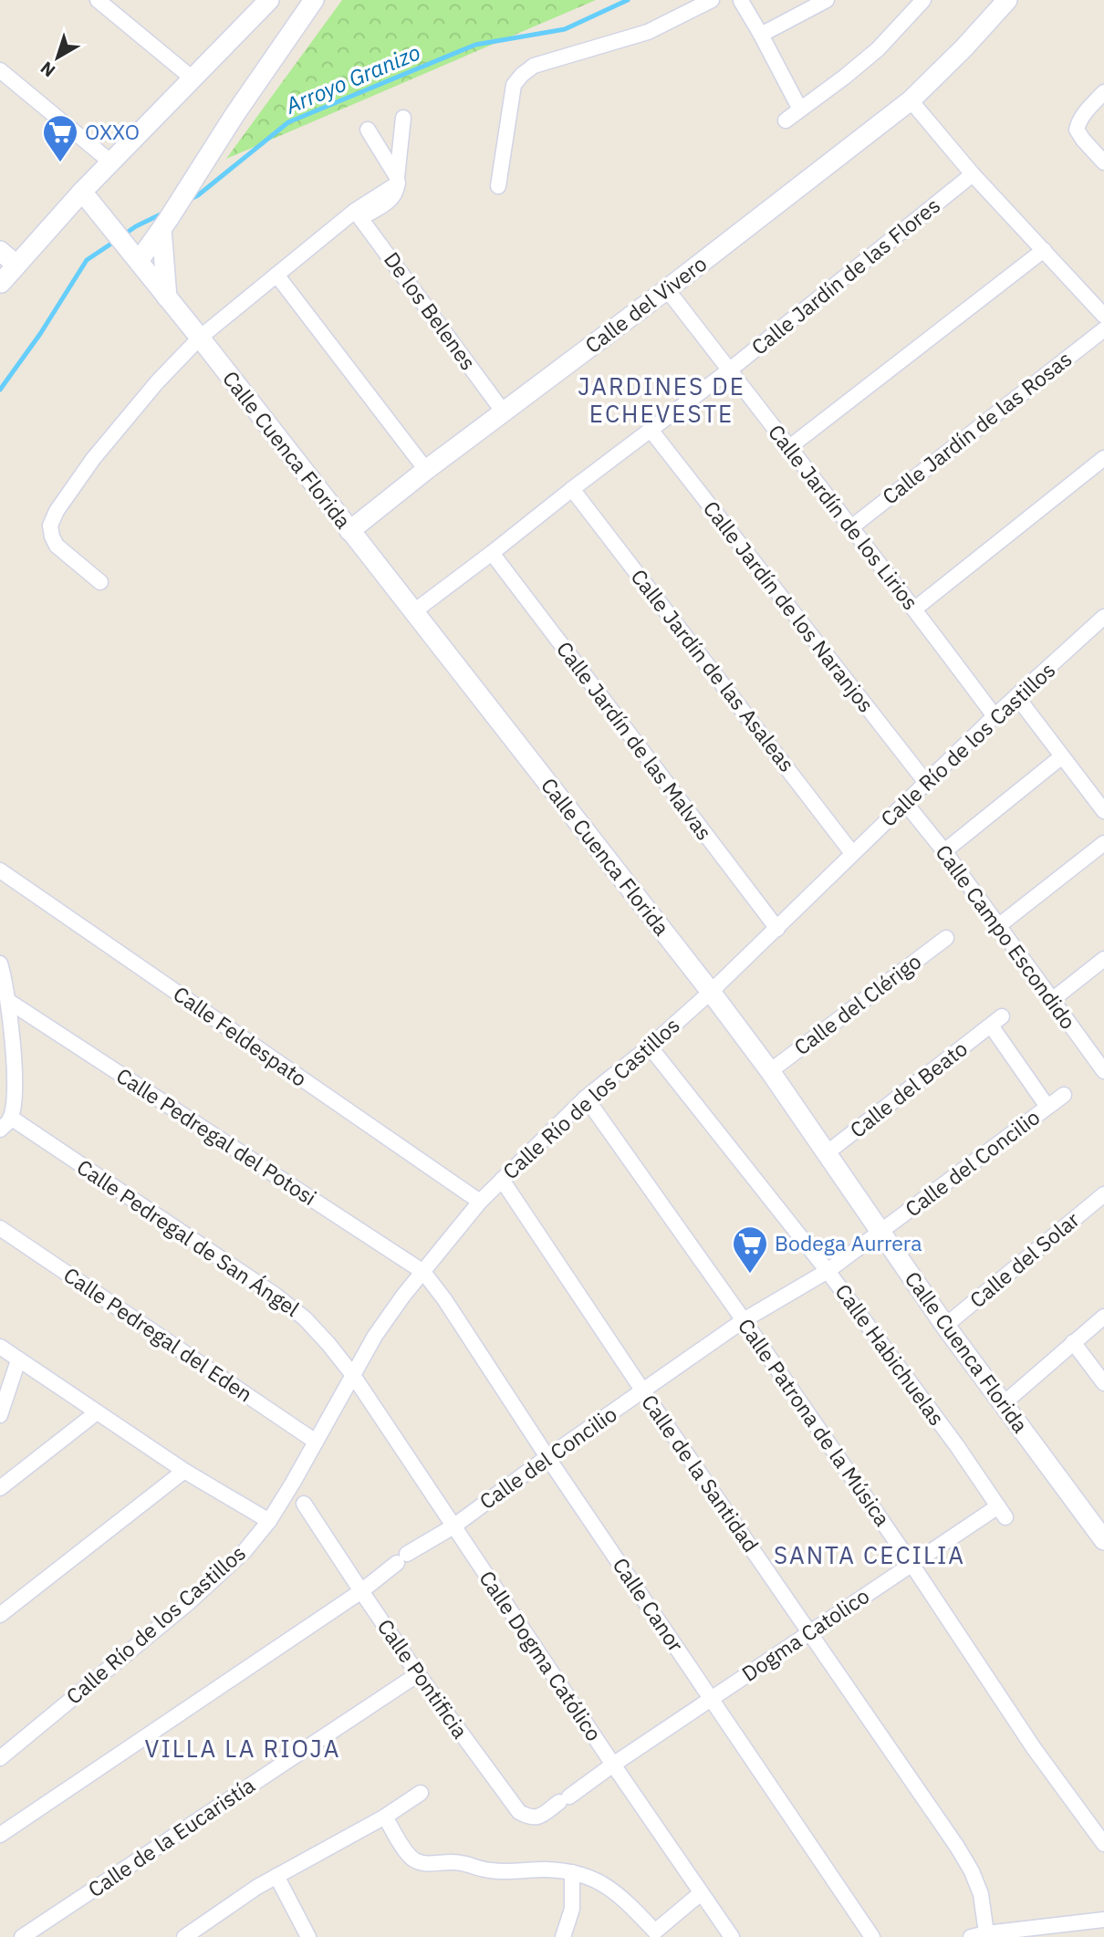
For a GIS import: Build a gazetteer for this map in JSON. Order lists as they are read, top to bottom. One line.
{"streets":{"street":["Calle Jardín de las Flores","Calle del Vivero","De los Belenes","Calle Jardín de las Rosas","Calle Cuenca Florida","Calle Jardín de los Lirios","Calle Jardín de los Naranjos","Calle Jardín de las Asaleas","Calle Jardín de las Malvas","Calle Río de los Castillos","Calle Campo Escondido","Calle del Clérigo","Calle Feldespato","Calle del Beato","Calle Pedregal del Potosi","Calle del Concilio","Calle Pedregal de San Ángel","Calle del Solar","Calle Pedregal del Eden","Calle Habichuelas","Calle Patrona de la Música","Calle de la Santidad","Calle Canor","Dogma Catolico","Calle Dogma Católico","Calle Pontificia","Calle de la Eucaristía"]},"crossings":[["Calle Jardín de las Flores","Calle Cuenca Florida"],["Calle Jardín de las Flores","Calle Jardín de los Lirios"],["Calle Jardín de las Flores","Calle Jardín de los Naranjos"],["Calle Jardín de las Flores","Calle Jardín de las Asaleas"],["Calle Jardín de las Flores","Calle Jardín de las Malvas"],["Calle del Vivero","De los Belenes"],["Calle del Vivero","Calle Cuenca Florida"],["Calle del Vivero","Calle Jardín de los Lirios"],["Calle Jardín de las Rosas","Calle Jardín de los Lirios"],["Calle Cuenca Florida","Calle Río de los Castillos"],["Calle Cuenca Florida","Calle del Clérigo"],["Calle Cuenca Florida","Calle del Beato"],["Calle Cuenca Florida","Calle del Concilio"],["Calle Cuenca Florida","Calle del Solar"],["Calle Jardín de los Lirios","Calle Río de los Castillos"],["Calle Jardín de los Naranjos","Calle Río de los Castillos"],["Calle Jardín de las Asaleas","Calle Río de los Castillos"],["Calle Jardín de las Malvas","Calle Río de los Castillos"],["Calle Río de los Castillos","Calle Campo Escondido"],["Calle Río de los Castillos","Calle Feldespato"],["Calle Río de los Castillos","Calle Pedregal del Potosi"],["Calle Río de los Castillos","Calle Pedregal de San Ángel"],["Calle Río de los Castillos","Calle Pedregal del Eden"],["Calle Río de los Castillos","Calle Habichuelas"],["Calle Río de los Castillos","Calle Patrona de la Música"],["Calle Río de los Castillos","Calle de la Santidad"],["Calle Río de los Castillos","Calle Canor"],["Calle Río de los Castillos","Calle Dogma Católico"],["Calle del Beato","Calle del Concilio"],["Calle Pedregal del Potosi","Calle Canor"],["Calle del Concilio","Calle Habichuelas"],["Calle del Concilio","Calle Patrona de la Música"],["Calle del Concilio","Calle de la Santidad"],["Calle del Concilio","Calle Canor"],["Calle del Concilio","Calle Dogma Católico"],["Calle del Concilio","Calle Pontificia"],["Calle Pedregal de San Ángel","Calle Dogma Católico"],["Calle Habichuelas","Dogma Catolico"],["Calle Patrona de la Música","Dogma Catolico"],["Calle de la Santidad","Dogma Catolico"],["Calle Canor","Dogma Catolico"],["Dogma Catolico","Calle Dogma Católico"],["Dogma Catolico","Calle Pontificia"],["Calle Dogma Católico","Calle Pontificia"],["Calle Pontificia","Calle de la Eucaristía"]],"districts":["JARDINES DE ECHEVESTE","SANTA CECILIA","VILLA LA RIOJA"],"water":["Arroyo Granizo"],"places":{"supermarket":["OXXO","Bodega Aurrera"]},"north":"bottom left"}
